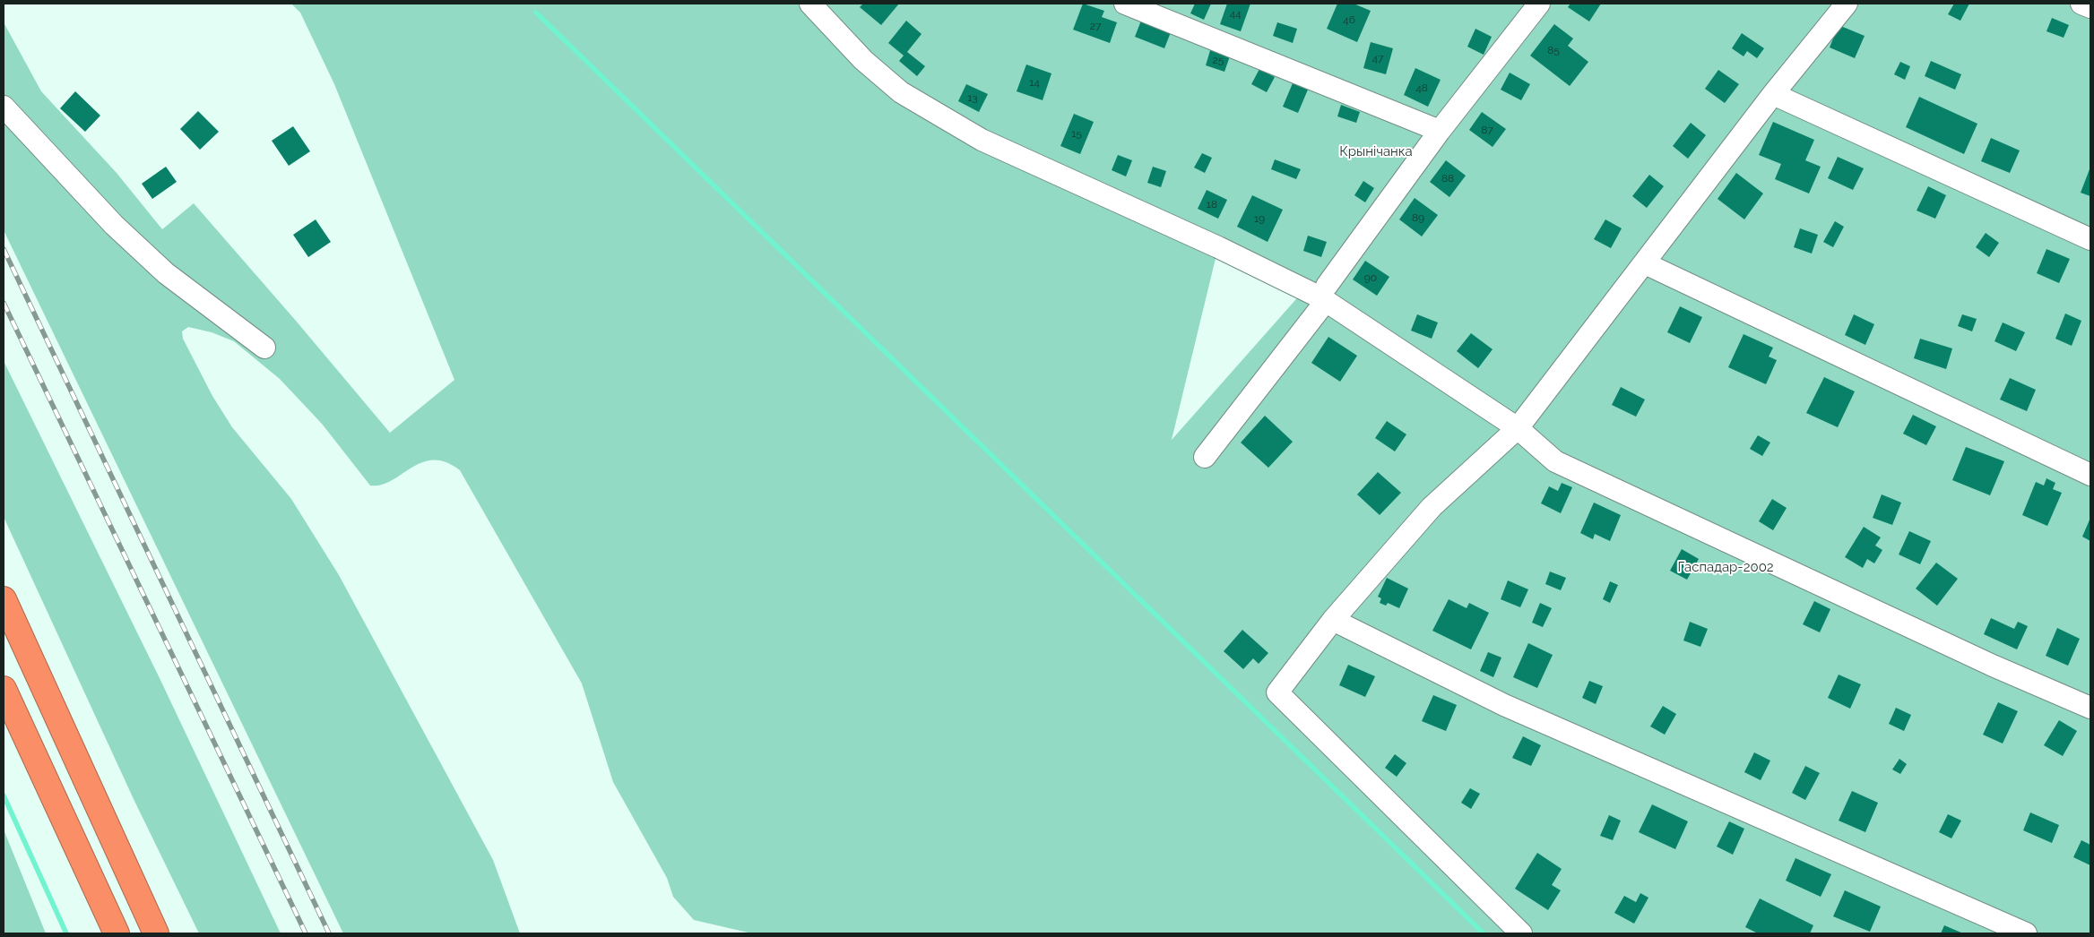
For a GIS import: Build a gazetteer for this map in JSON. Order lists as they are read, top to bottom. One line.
{"parks":["Крынічанка","Гаспадар-2002"],"house_numbers":["44","46","27","85","47","25","14","48","13","87","15","88","18","89","19","90"]}
